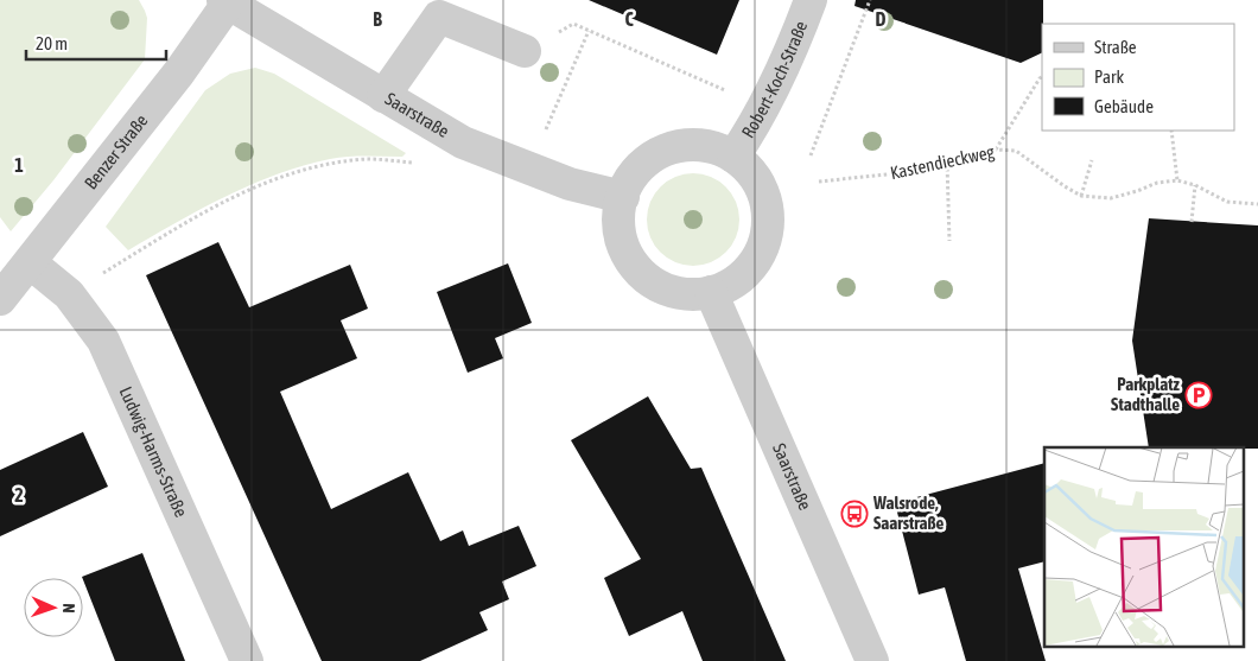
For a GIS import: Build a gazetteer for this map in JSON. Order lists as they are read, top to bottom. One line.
{"streets":{"street":["Robert-Koch-Straße","Saarstraße","Benzer Straße","Ludwig-Harms-Straße"],"path":["Kastendieckweg"]},"crossings":[["Robert-Koch-Straße","Saarstraße"],["Saarstraße","Benzer Straße"],["Benzer Straße","Ludwig-Harms-Straße"]],"places":{"parking":["Parkplatz Stadthalle"],"bus stop":["Walsrode, Saarstraße"]},"legend":["Straße","Park","Gebäude"],"scale_bar":"20 m","north":"right","grid":{"columns":["B","C","D"],"rows":["1","2"]}}
